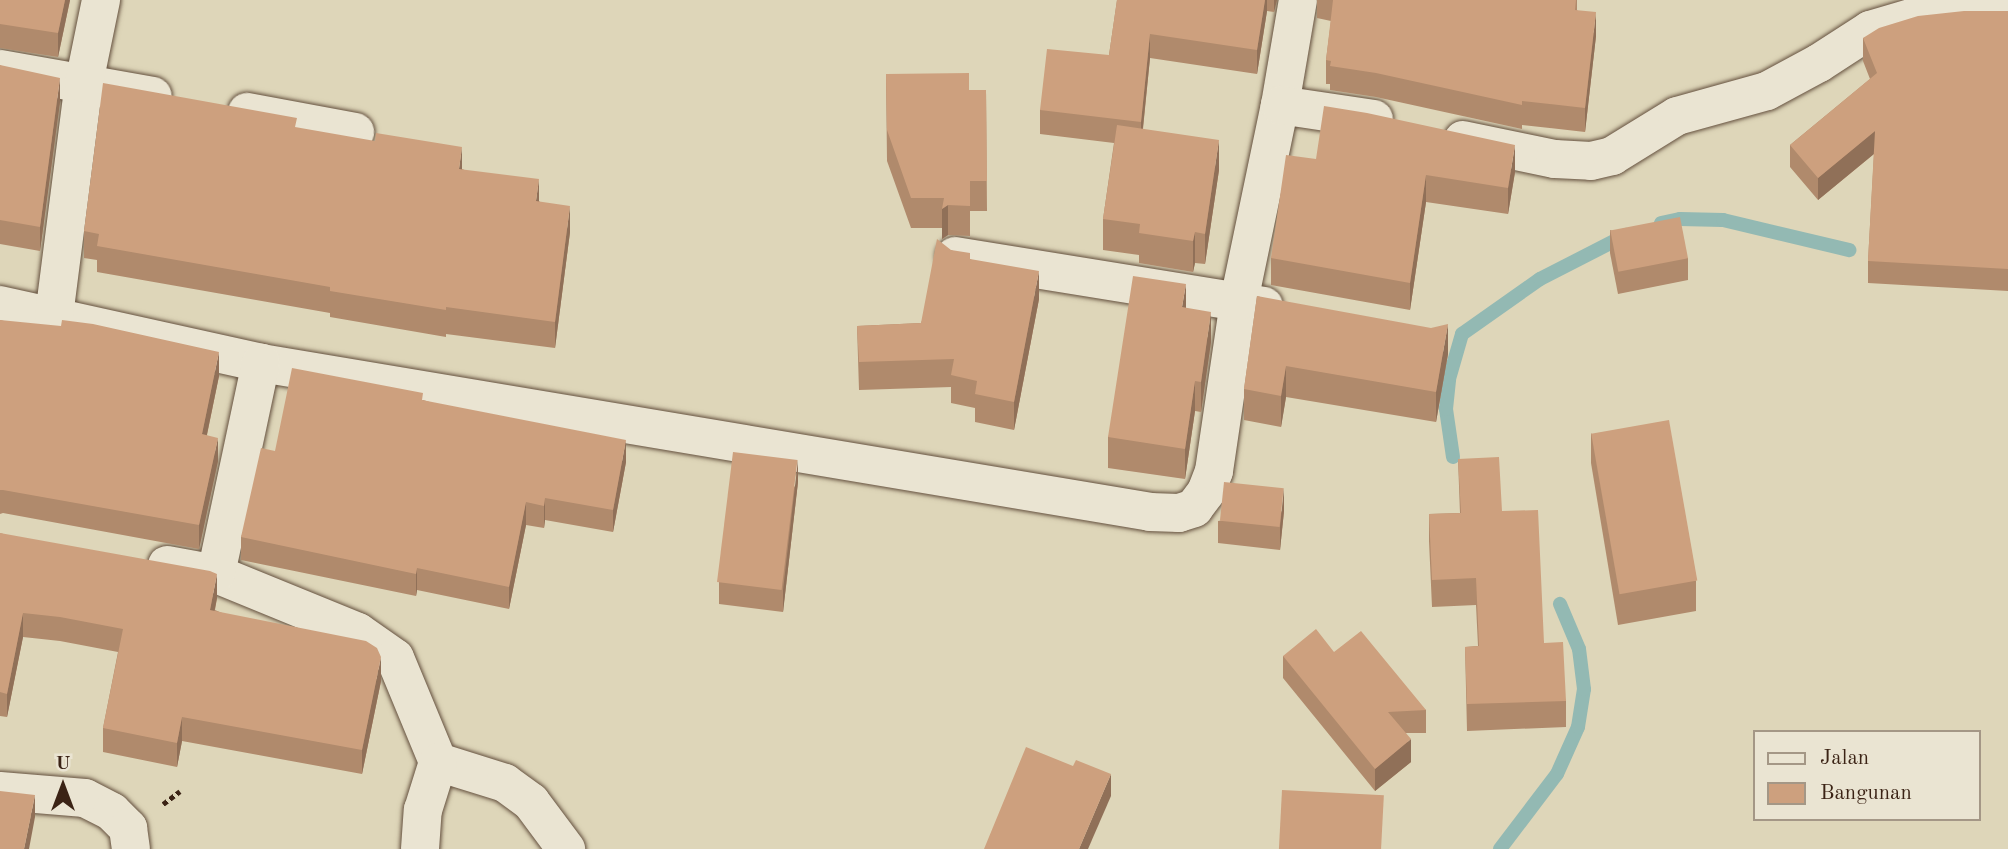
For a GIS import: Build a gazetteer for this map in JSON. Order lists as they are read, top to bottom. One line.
{"legend":["Jalan","Bangunan"],"north":"top"}
